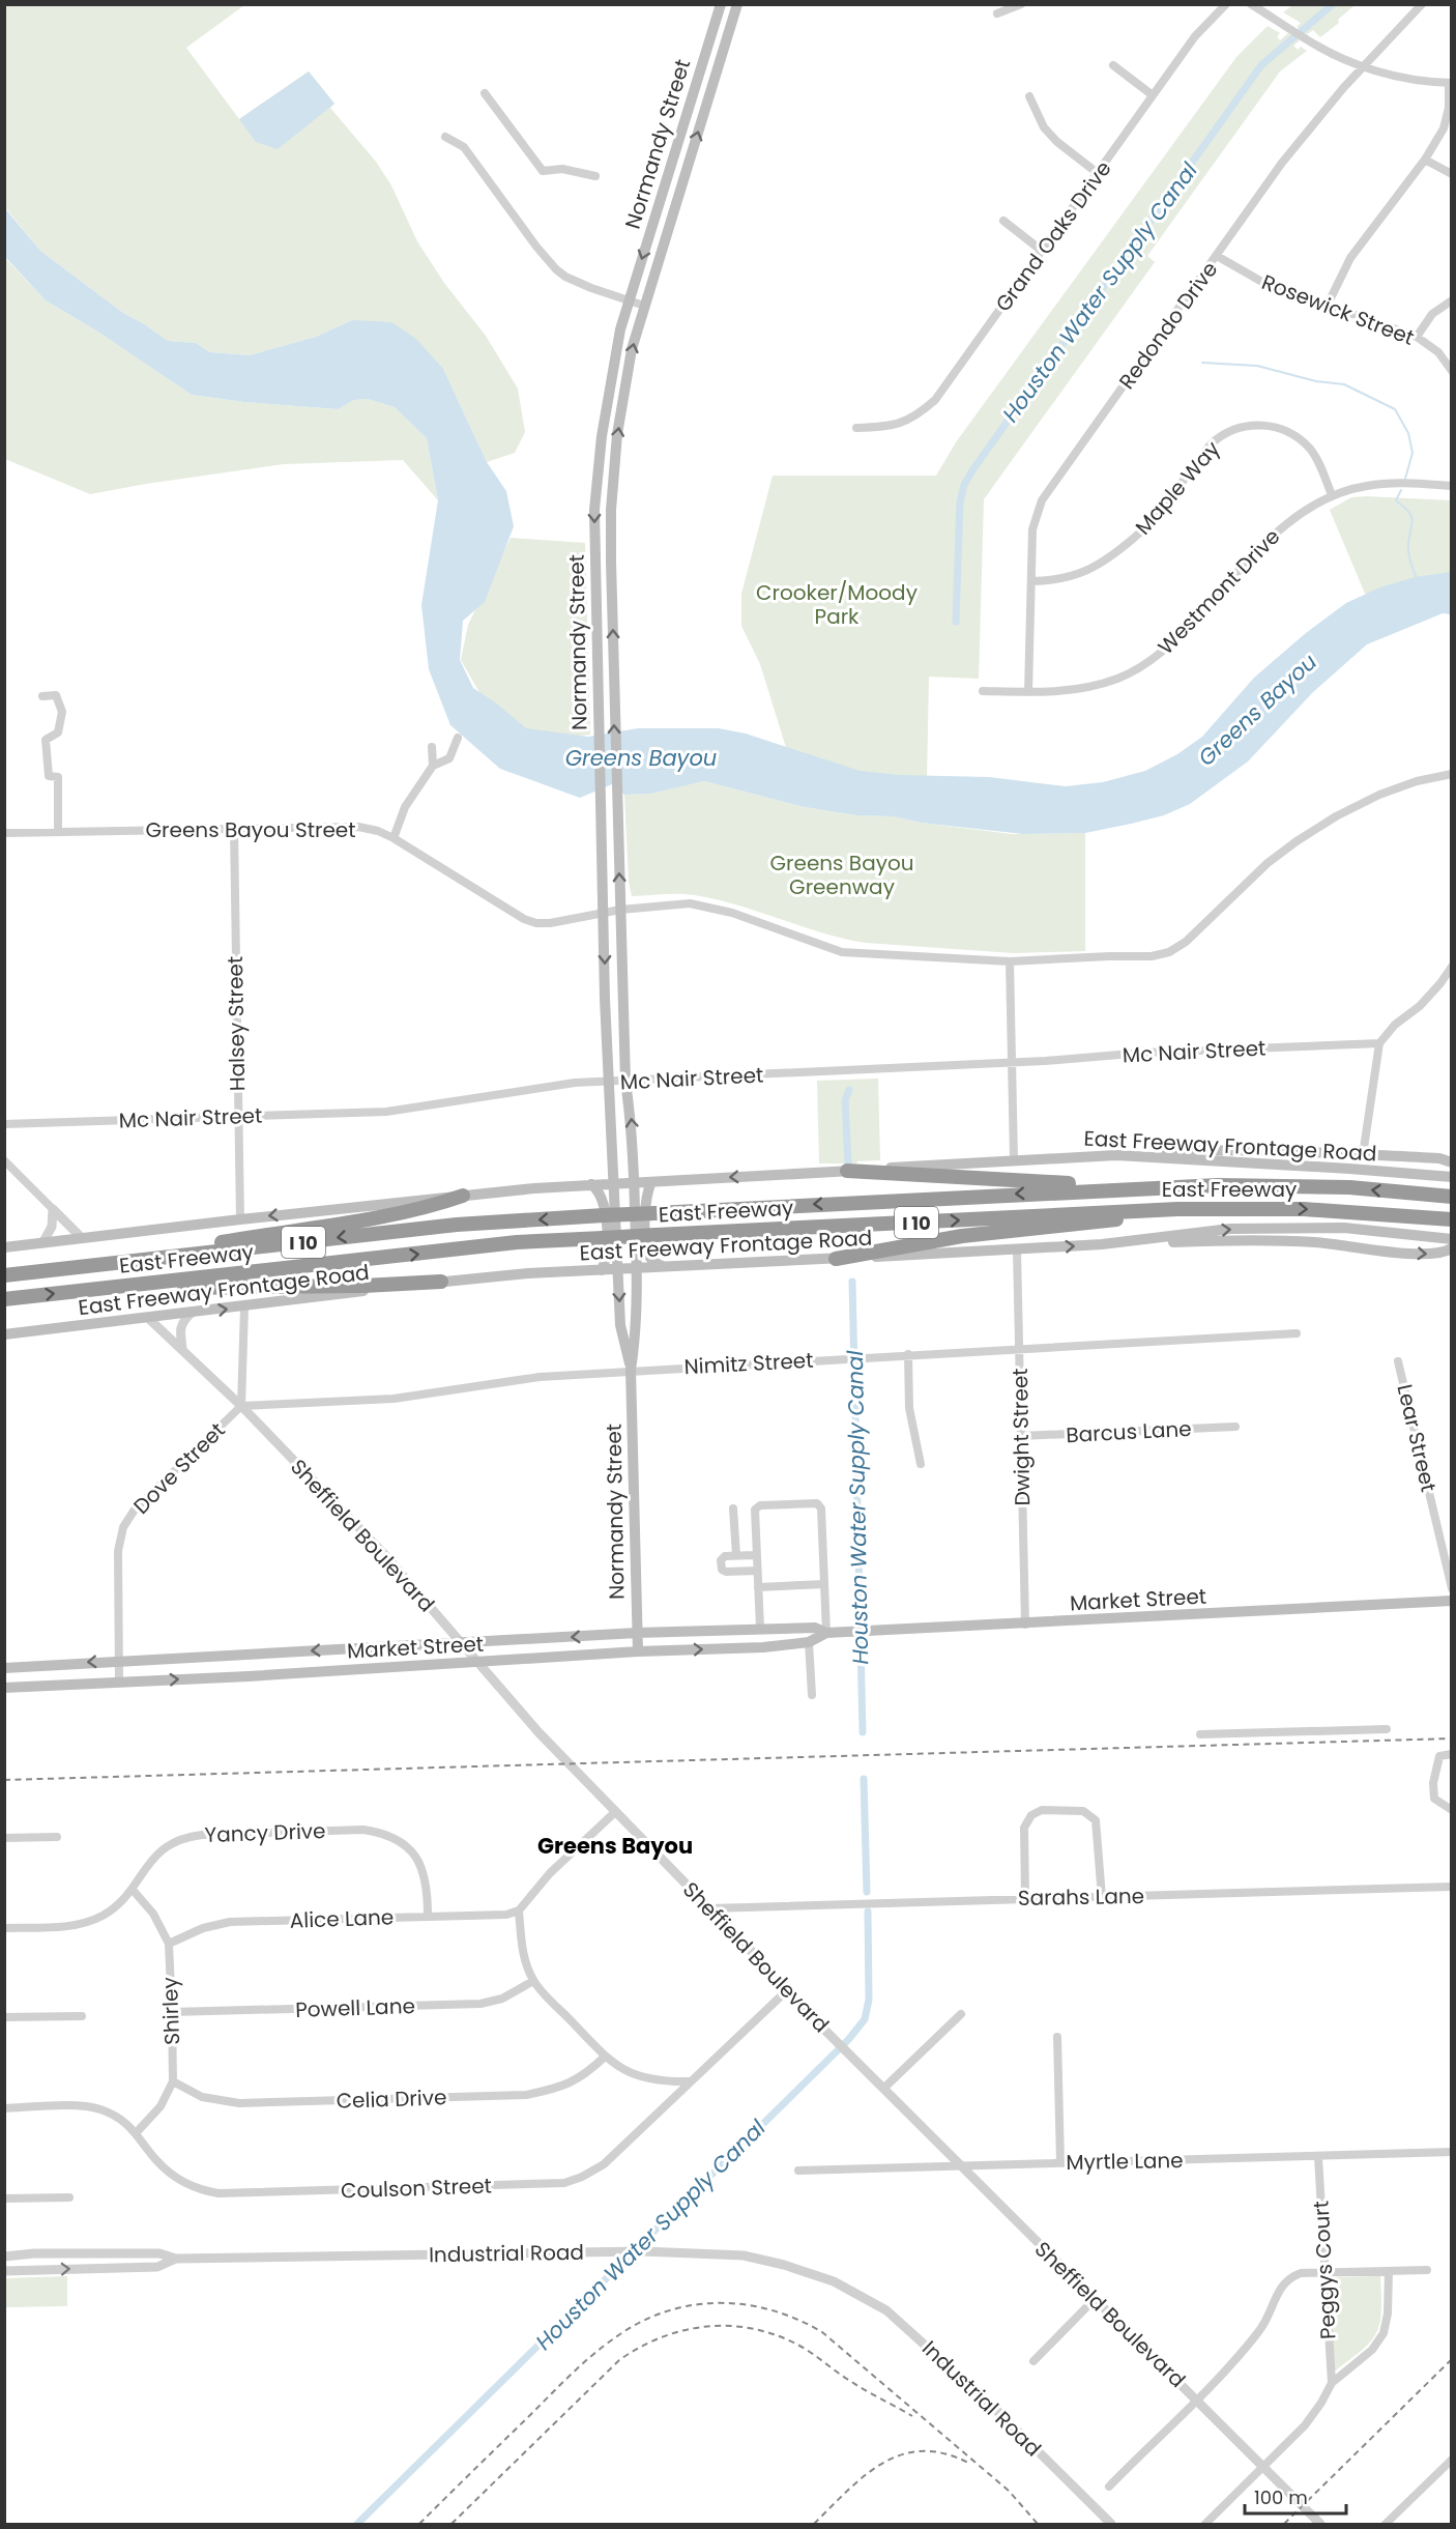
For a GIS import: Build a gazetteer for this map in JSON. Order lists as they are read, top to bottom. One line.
{"streets":{"highway":["East Freeway","I 10"],"main road":["Normandy Street","East Freeway Frontage Road","Market Street"],"street":["Grand Oaks Drive","Rosewick Street","Redondo Drive","Maple Way","Westmont Drive","Greens Bayou Street","Halsey Street","Mc Nair Street","Nimitz Street","Barcus Lane","Dwight Street","Lear Street","Dove Street","Sheffield Boulevard","Yancy Drive","Sarahs Lane","Alice Lane","Powell Lane","Shirley","Celia Drive","Myrtle Lane","Coulson Street","Industrial Road","Peggys Court"]},"crossings":[["Normandy Street","Greens Bayou Street"],["Normandy Street","Mc Nair Street"],["Normandy Street","East Freeway Frontage Road"],["Normandy Street","Nimitz Street"],["Normandy Street","Market Street"],["Rosewick Street","Redondo Drive"],["Redondo Drive","Maple Way"],["Redondo Drive","Westmont Drive"],["Maple Way","Westmont Drive"],["Greens Bayou Street","Halsey Street"],["Halsey Street","Mc Nair Street"],["Halsey Street","East Freeway Frontage Road"],["East Freeway Frontage Road","Dwight Street"],["East Freeway Frontage Road","Sheffield Boulevard"],["Nimitz Street","Dwight Street"],["Nimitz Street","Dove Street"],["Nimitz Street","Sheffield Boulevard"],["Barcus Lane","Dwight Street"],["Dwight Street","Market Street"],["Dove Street","Sheffield Boulevard"],["Dove Street","Market Street"],["Sheffield Boulevard","Market Street"],["Sheffield Boulevard","Sarahs Lane"],["Sheffield Boulevard","Myrtle Lane"],["Sheffield Boulevard","Coulson Street"],["Yancy Drive","Alice Lane"],["Yancy Drive","Shirley"],["Alice Lane","Shirley"],["Powell Lane","Shirley"],["Shirley","Celia Drive"],["Shirley","Coulson Street"],["Myrtle Lane","Peggys Court"]],"districts":["Greens Bayou"],"water":["Houston Water Supply Canal","Greens Bayou"],"parks":["Crooker/Moody Park","Greens Bayou Greenway"],"scale_bar":"100 m"}
